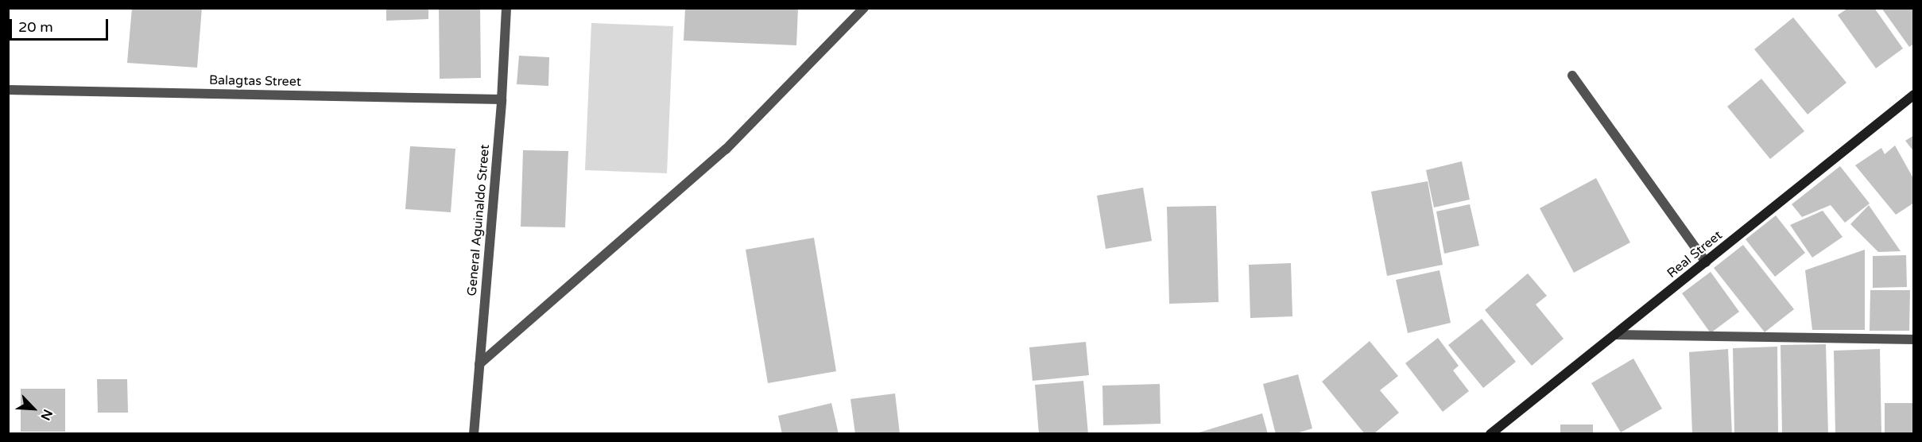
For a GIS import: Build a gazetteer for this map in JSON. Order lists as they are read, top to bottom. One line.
{"streets":{"main road":["Real Street"],"street":["Balagtas Street","General Aguinaldo Street"]},"crossings":[["Balagtas Street","General Aguinaldo Street"]],"scale_bar":"20 m","north":"bottom right"}
